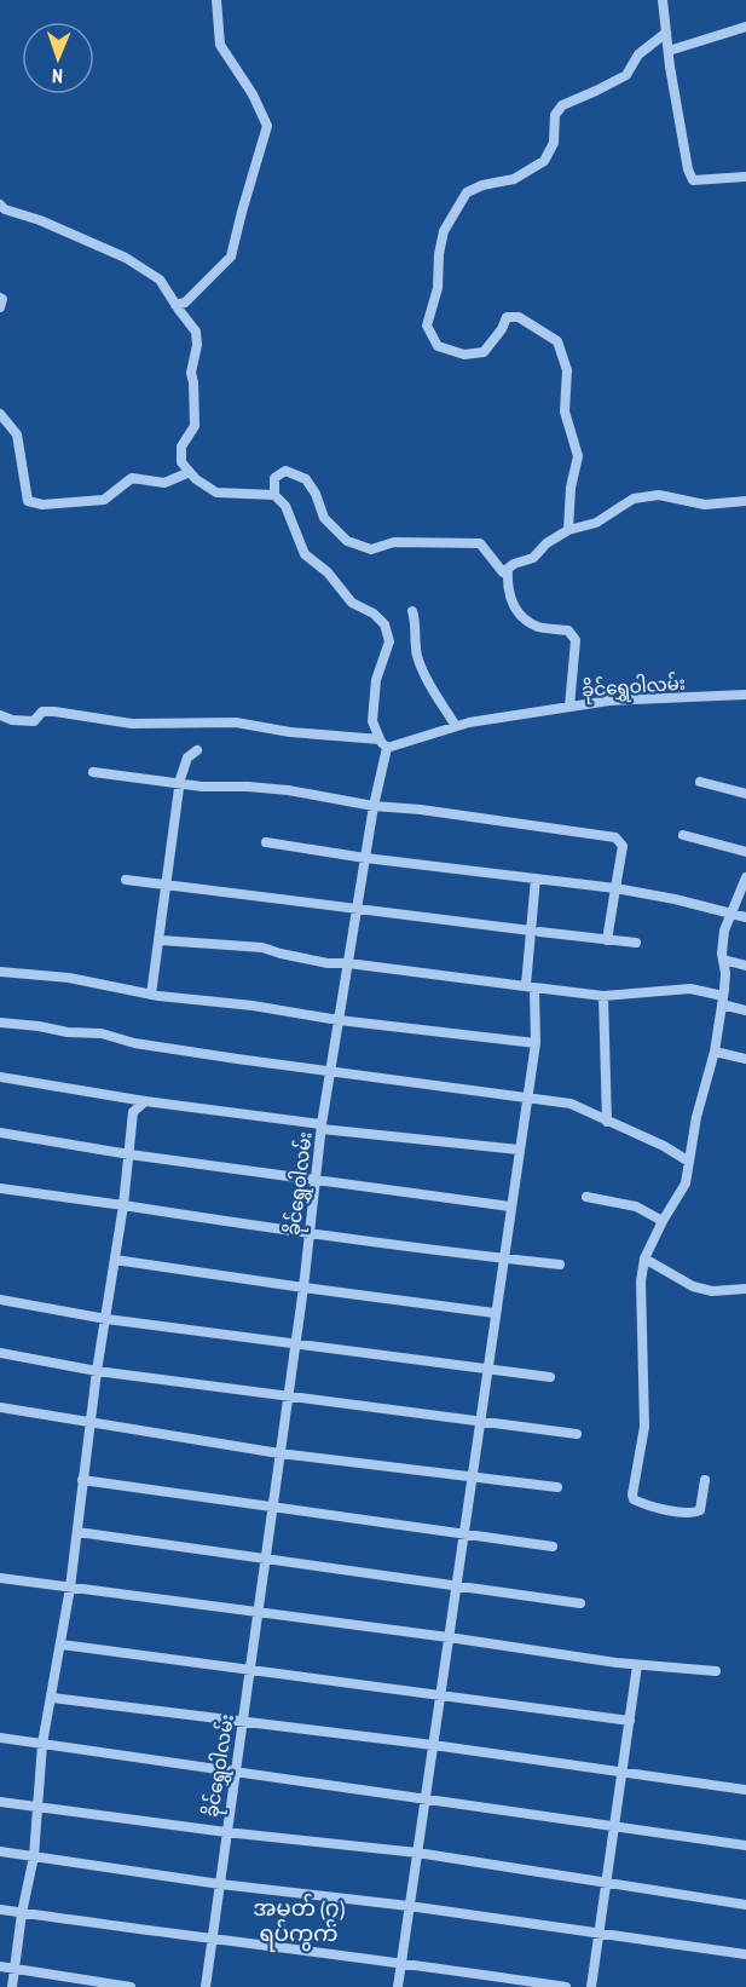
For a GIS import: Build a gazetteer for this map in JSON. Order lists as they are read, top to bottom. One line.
{"streets":{"street":["ခိုင်ရွှေဝါလမ်း"]},"districts":["အမှတ် (၇) ရပ်ကွက်"],"north":"bottom"}
